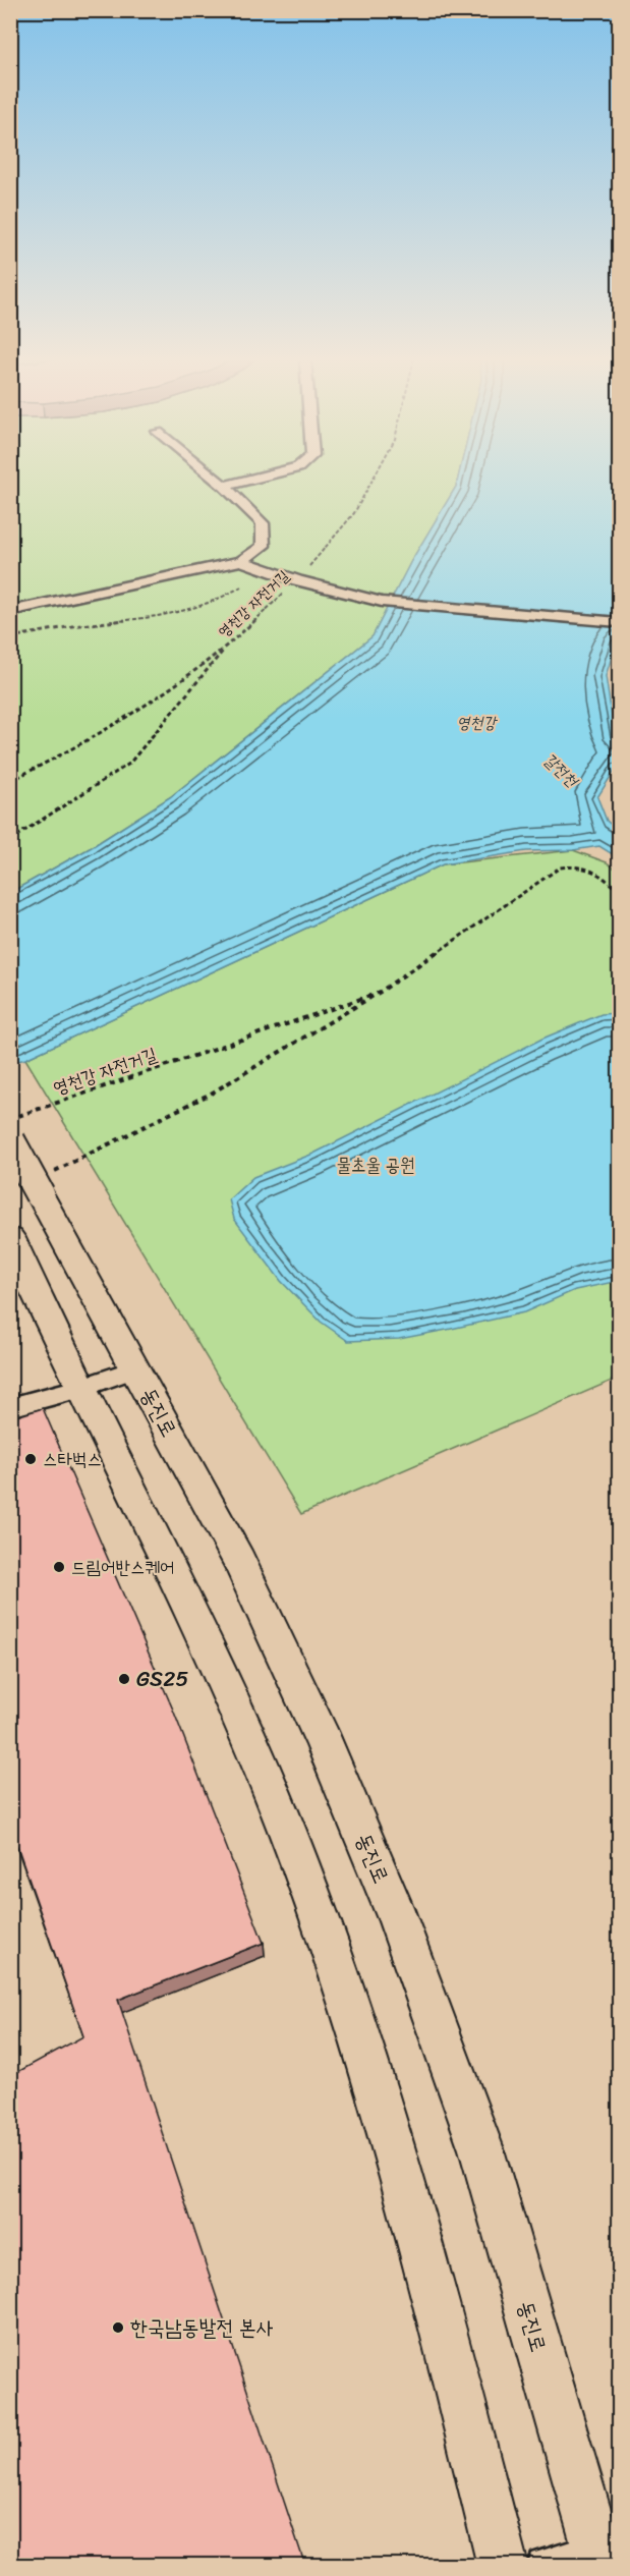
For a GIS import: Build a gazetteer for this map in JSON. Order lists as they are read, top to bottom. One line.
{"streets":{"street":["동진로"],"path":["영천강 자전거길"]},"water":["영천강","갈전천"],"parks":["물초울 공원"],"places":["스타벅스","드림어반스퀘어","GS25","한국남동발전 본사"]}
